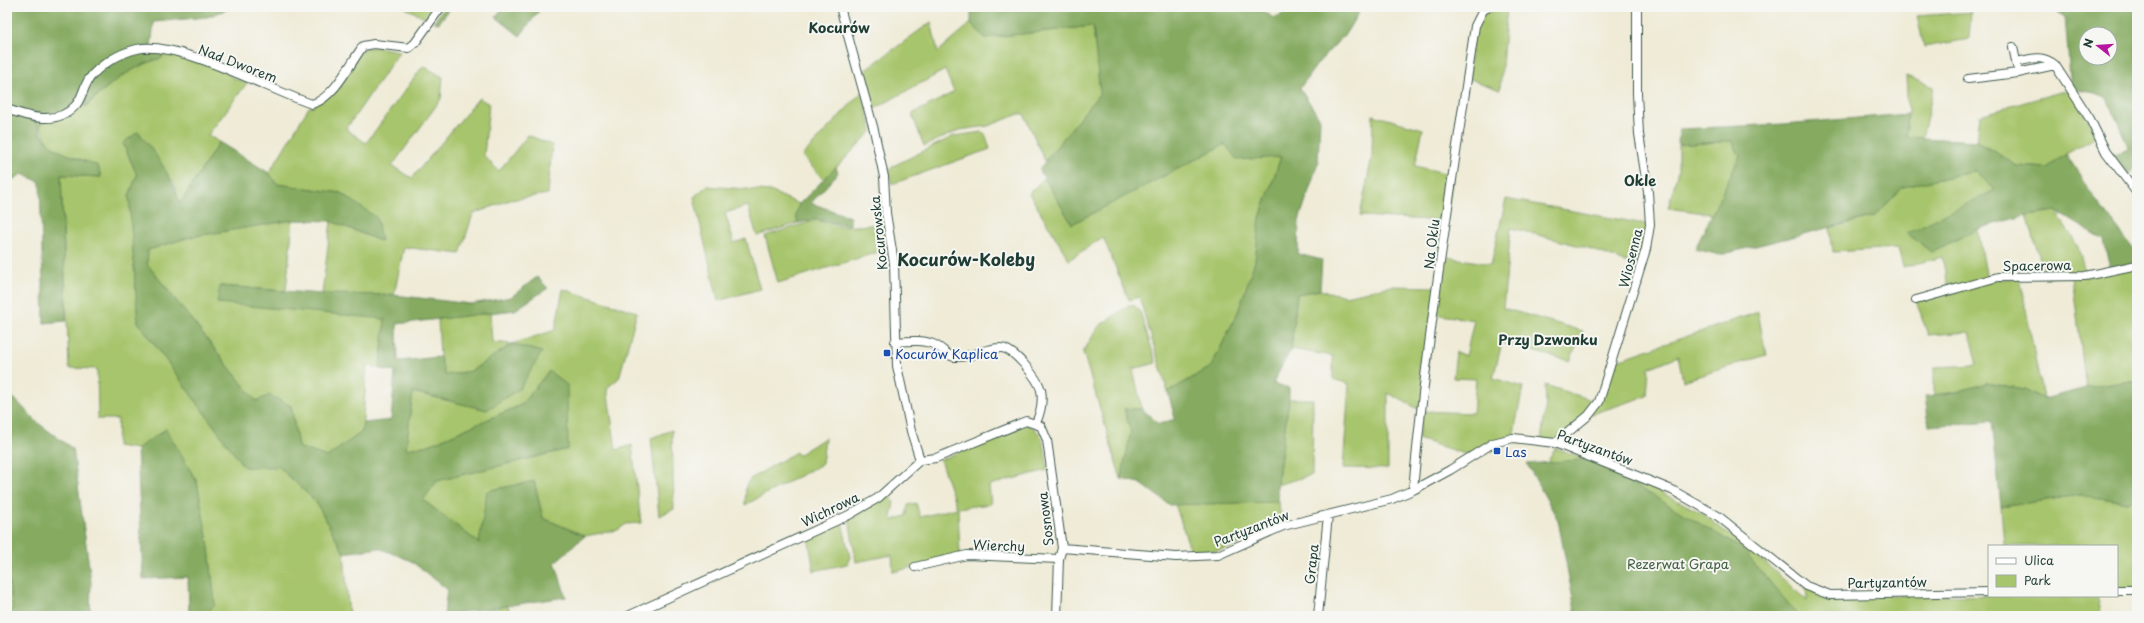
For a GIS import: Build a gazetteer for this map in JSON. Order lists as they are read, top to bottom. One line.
{"streets":{"street":["Nad Dworem","Kocurowska","Na Oklu","Wiosenna","Spacerowa","Partyzantów","Wichrowa","Sosnowa","Wierchy","Grapa"]},"crossings":[["Kocurowska","Wichrowa"],["Na Oklu","Partyzantów"],["Wiosenna","Partyzantów"],["Partyzantów","Sosnowa"],["Partyzantów","Grapa"],["Sosnowa","Wierchy"]],"districts":["Kocurów","Okle","Kocurów-Koleby","Przy Dzwonku"],"parks":["Rezerwat Grapa"],"places":{"transit":["Kocurów Kaplica","Las"]},"legend":["Ulica","Park"],"north":"left"}
